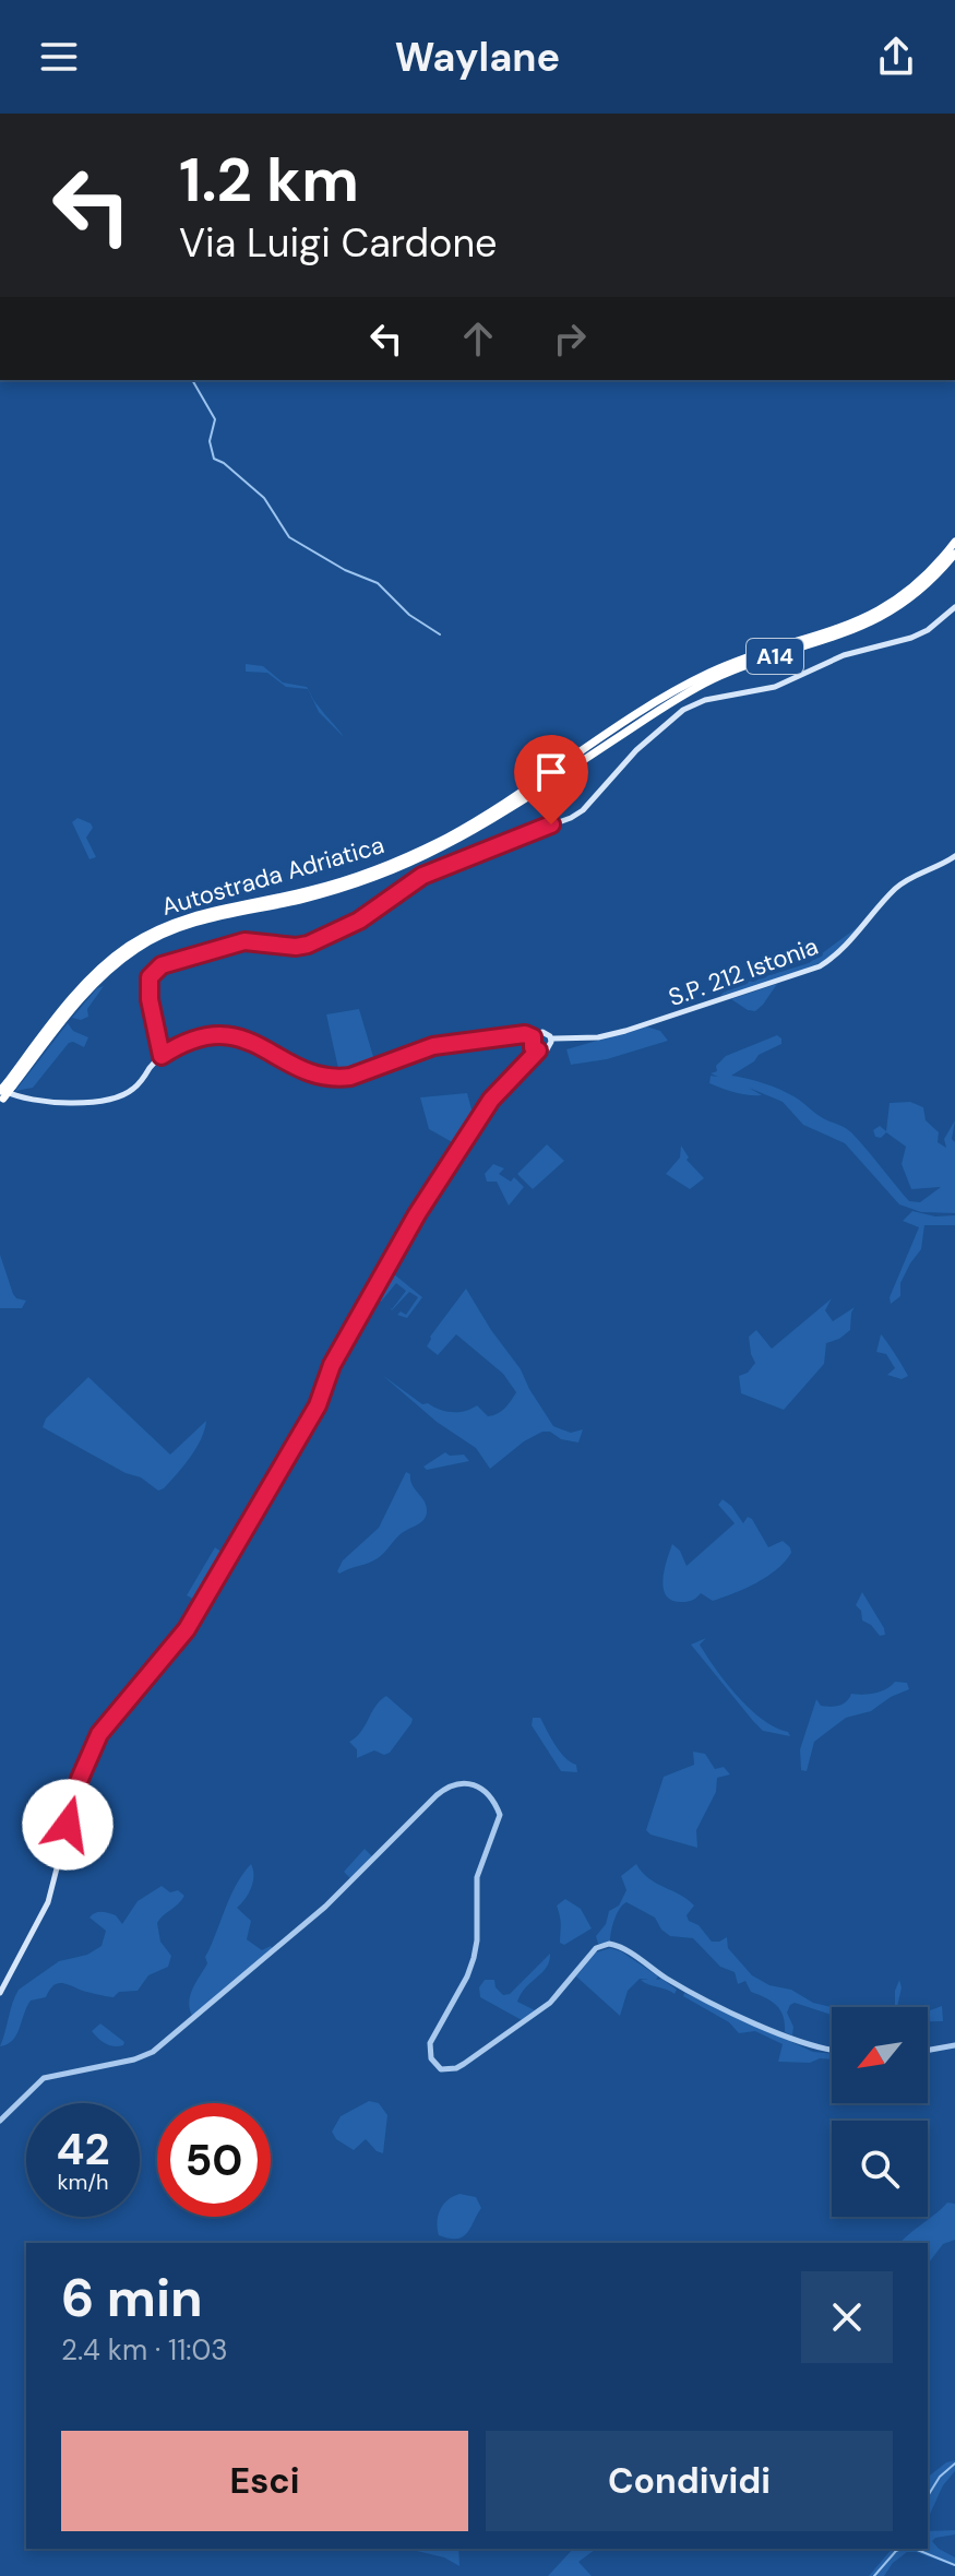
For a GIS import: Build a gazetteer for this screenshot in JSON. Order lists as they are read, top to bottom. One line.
{"streets":{"highway":["A14","Autostrada Adriatica"],"main road":["S.P. 212 Istonia"]},"north":"bottom left","page":{"header":"Waylane","turn":["1.2 km","Via Luigi Cardone"],"speed":"42 km/h","limit":"50","heading":["6 min","2.4 km · 11:03"],"buttons":["Esci","Condividi"]}}
